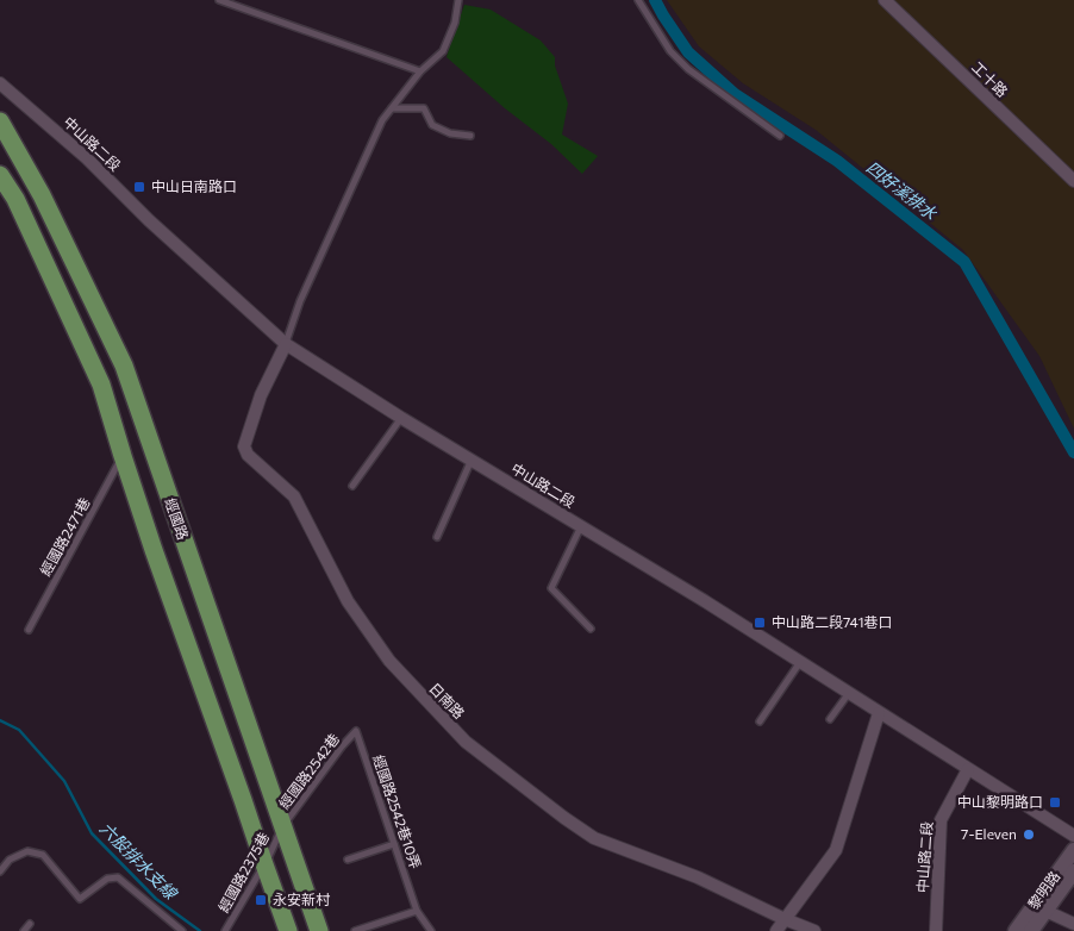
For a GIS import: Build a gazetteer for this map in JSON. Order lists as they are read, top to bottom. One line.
{"streets":{"main road":["經國路"],"street":["工十路","中山路二段","日南路","黎明路"],"lane":["經國路2471巷","經國路2542巷","經國路2542巷10弄","經國路2375巷"]},"crossings":[["中山路二段","日南路"],["經國路","經國路2542巷"],["經國路","經國路2375巷"],["經國路2542巷","經國路2542巷10弄"],["經國路2542巷","經國路2375巷"]],"water":["四好溪排水","六股排水支線"],"places":{"transit":["中山日南路口","中山路二段741巷口","中山黎明路口","永安新村"],"other":["7-Eleven"]}}
